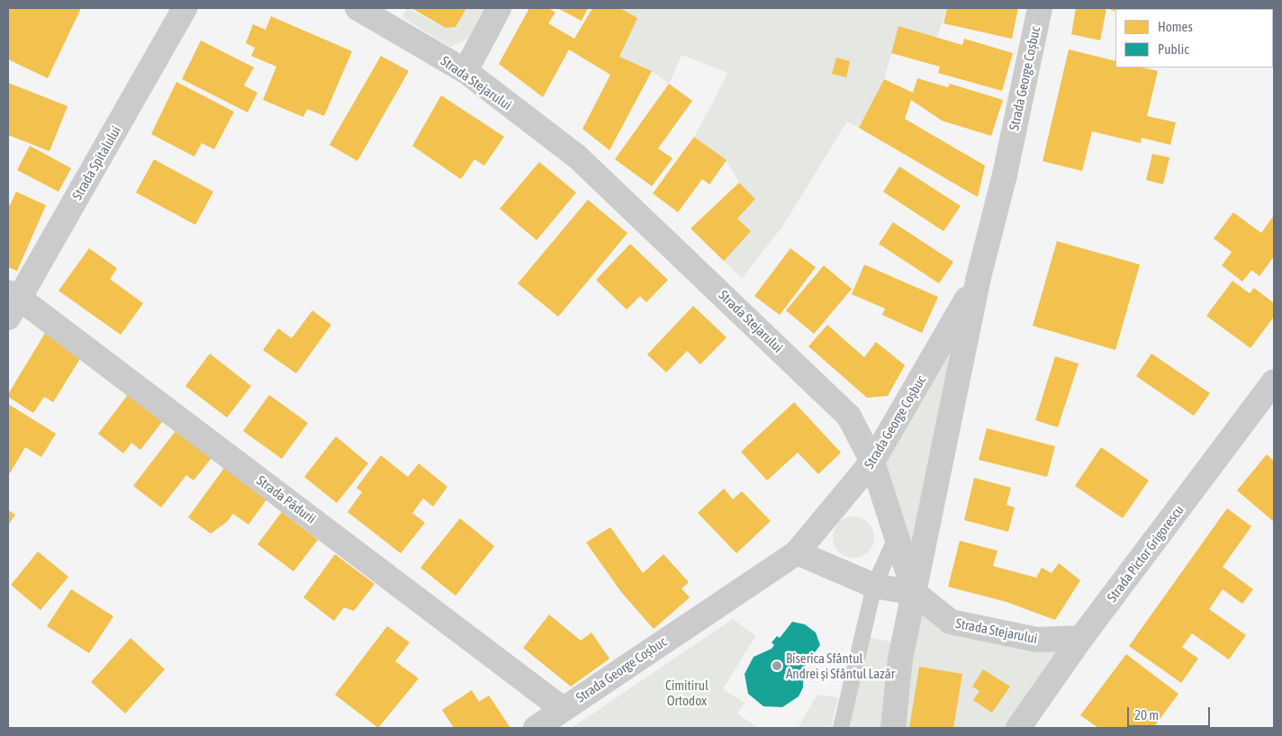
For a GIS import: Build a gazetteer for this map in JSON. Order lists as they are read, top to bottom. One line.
{"streets":{"street":["Strada George Coșbuc","Strada Stejarului","Strada Spitalului","Strada Pădurii","Strada Pictor Grigorescu"]},"crossings":[["Strada George Coșbuc","Strada Stejarului"],["Strada George Coșbuc","Strada Pădurii"],["Strada Stejarului","Strada Pictor Grigorescu"],["Strada Spitalului","Strada Pădurii"]],"parks":["Cimitirul Ortodox"],"places":["Biserica Sfântul Andrei și Sfântul Lazăr"],"legend":["Homes","Public"],"scale_bar":"20 m"}
